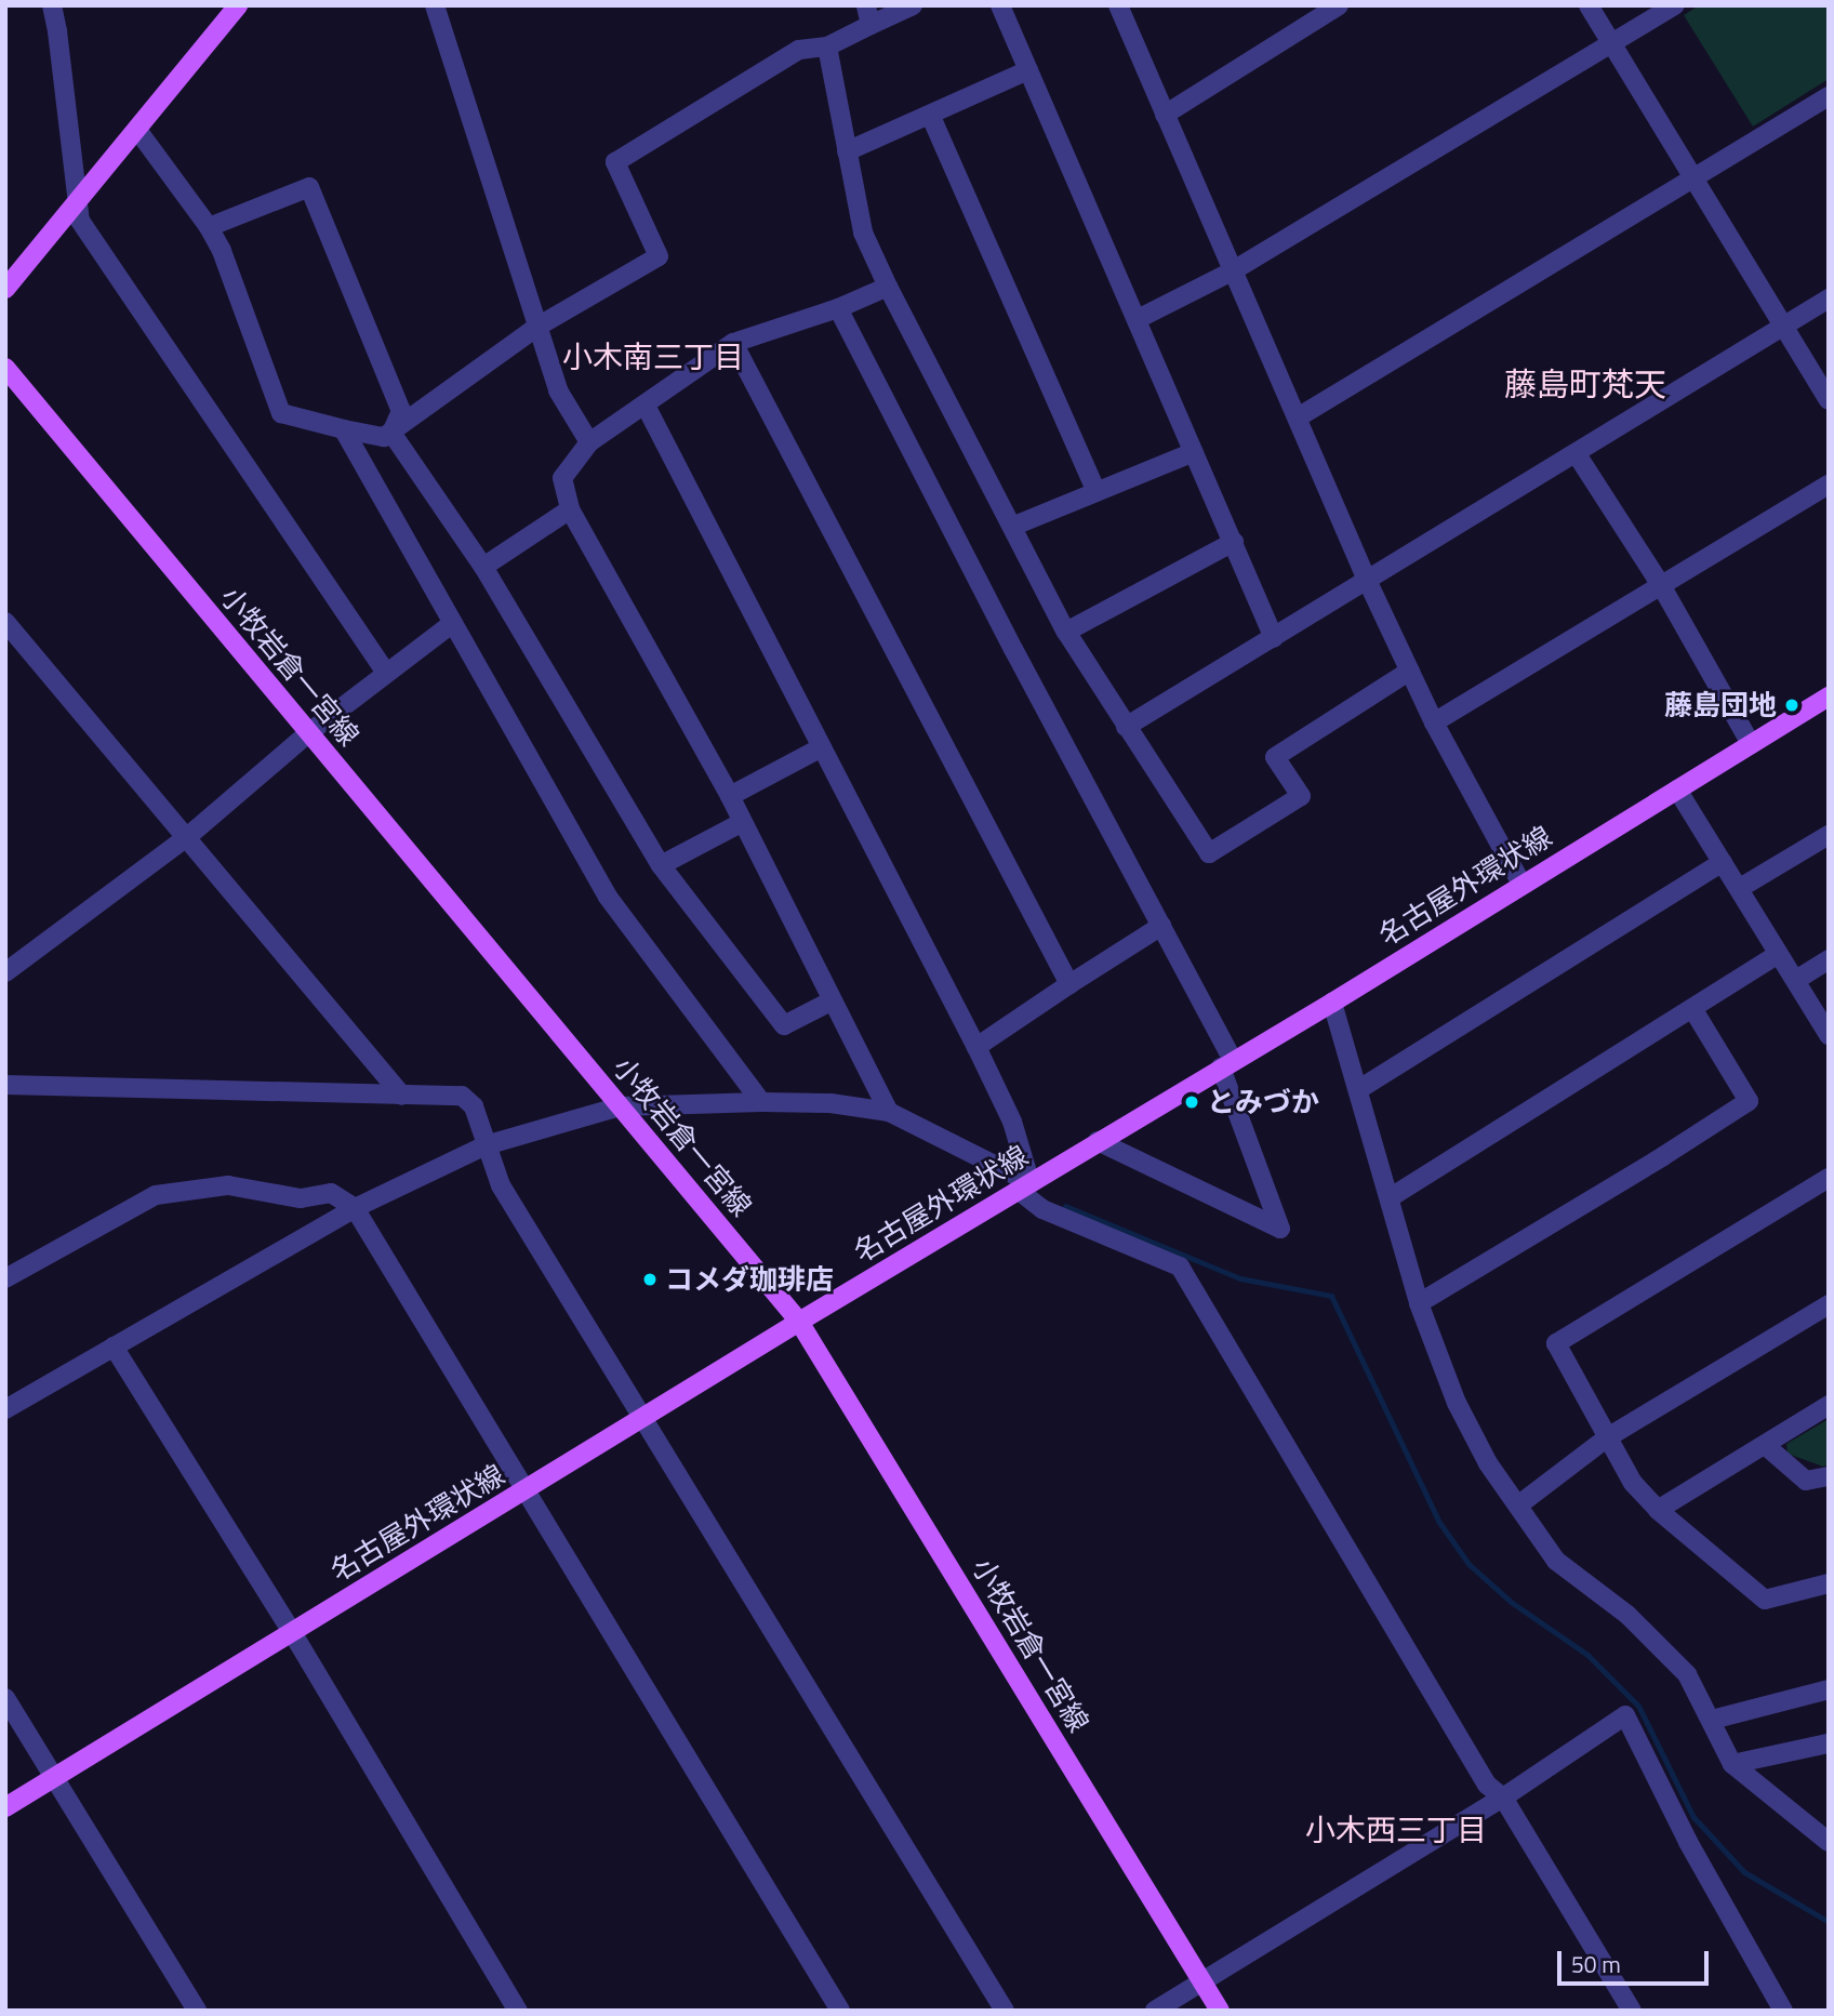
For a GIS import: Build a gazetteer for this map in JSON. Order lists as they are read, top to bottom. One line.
{"streets":{"main road":["小牧岩倉一宮線","名古屋外環状線"]},"crossings":[["小牧岩倉一宮線","名古屋外環状線"]],"districts":["小木南三丁目","藤島町梵天","小木西三丁目"],"places":["藤島団地","とみづか","コメダ珈琲店"],"scale_bar":"50 m"}
